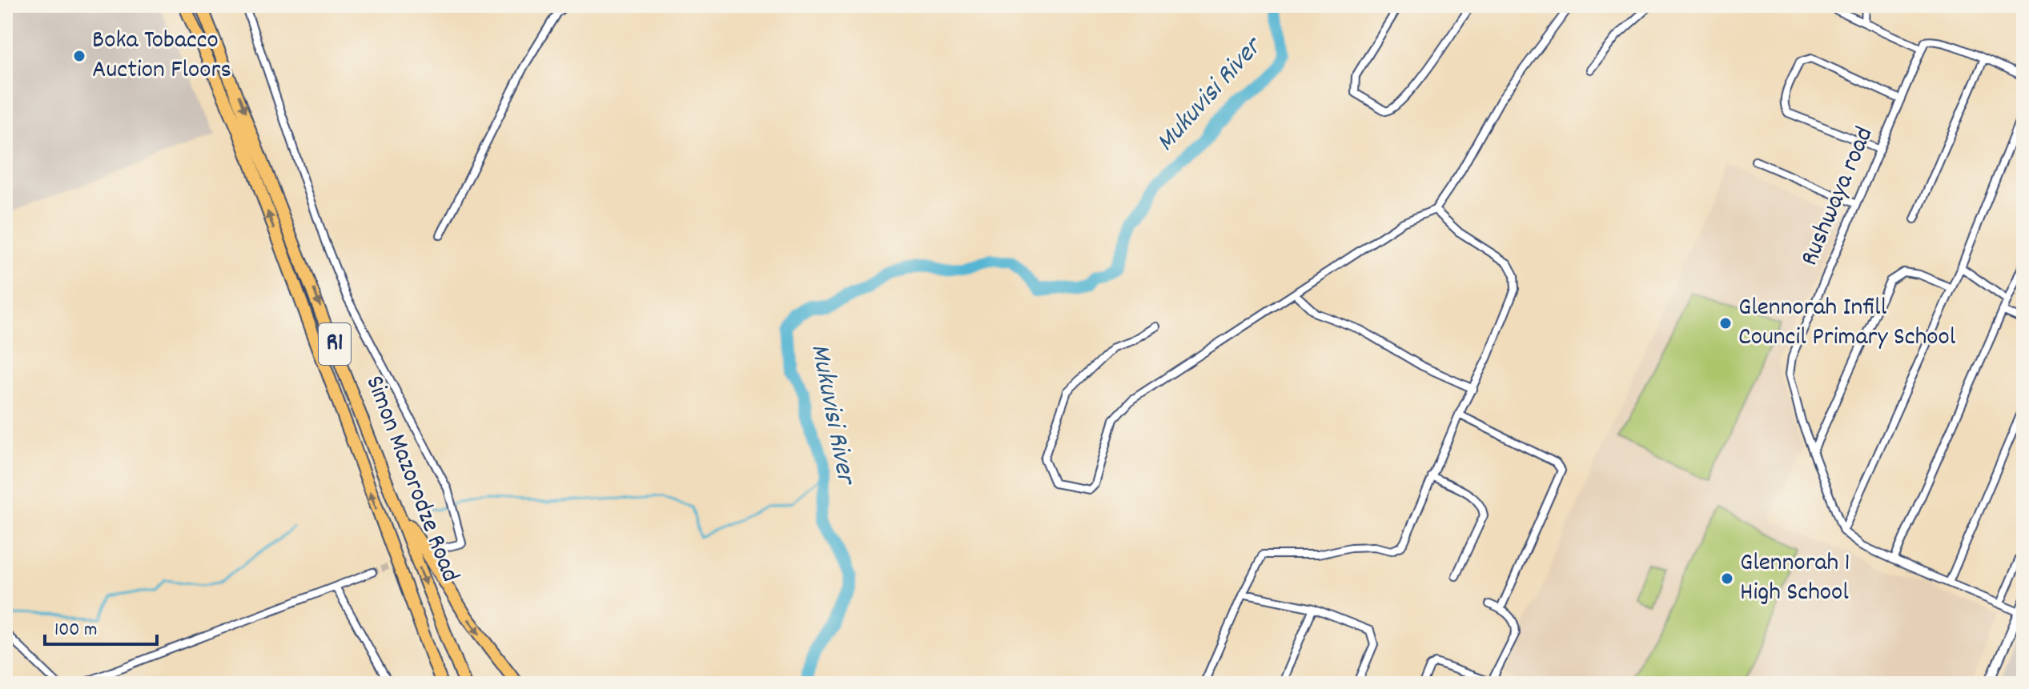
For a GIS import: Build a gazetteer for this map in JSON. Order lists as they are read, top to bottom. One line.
{"streets":{"highway":["R1","Simon Mazorodze Road"],"street":["Rushwaya road"]},"water":["Mukuvisi River"],"places":["Boka Tobacco Auction Floors","Glennorah Infill Council Primary School","Glennorah 1 High School"],"scale_bar":"100 m"}
